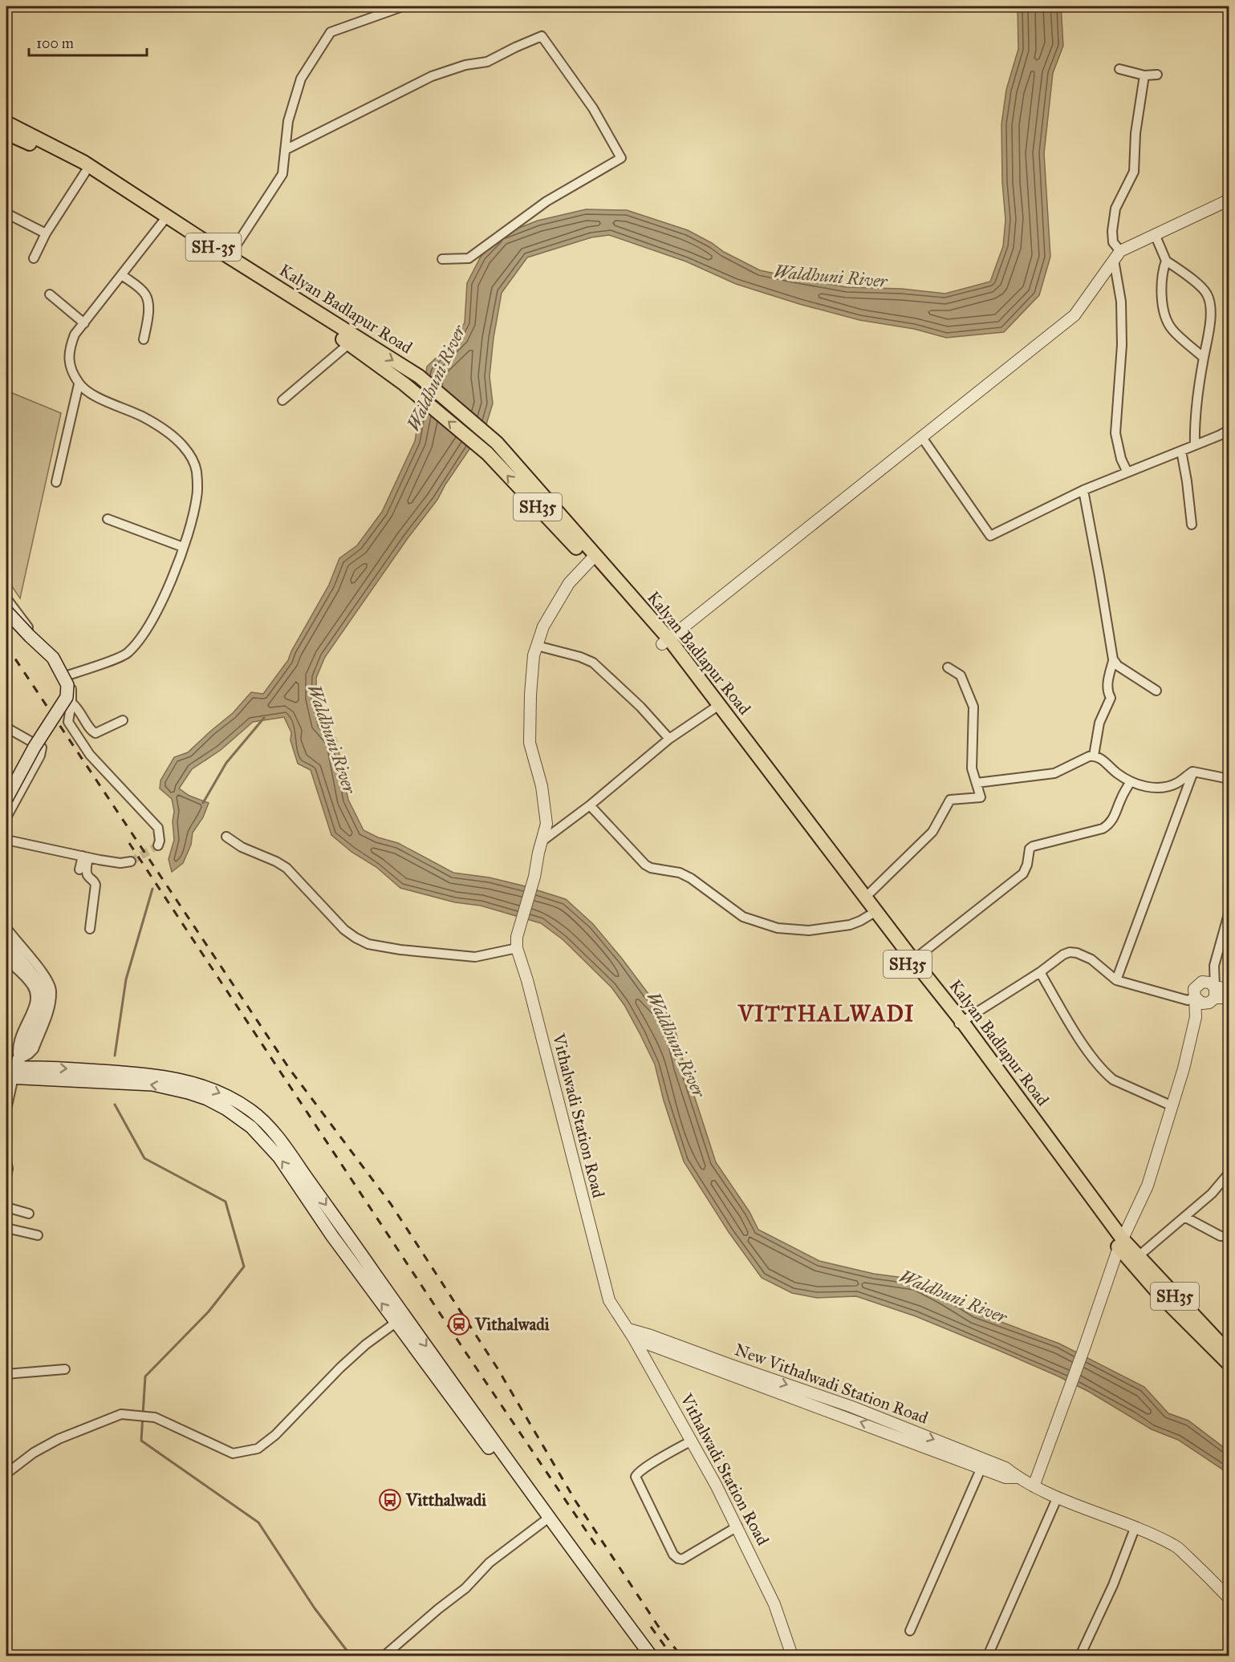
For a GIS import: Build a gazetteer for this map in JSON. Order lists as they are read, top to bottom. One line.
{"streets":{"main road":["SH-35","Kalyan Badlapur Road","SH35"],"street":["Vithalwadi Station Road","New Vithalwadi Station Road"]},"crossings":[["Kalyan Badlapur Road","Vithalwadi Station Road"],["Vithalwadi Station Road","New Vithalwadi Station Road"]],"districts":["VITTHALWADI"],"water":["Waldhuni River"],"places":{"station":["Vithalwadi"],"bus stop":["Vitthalwadi"]},"scale_bar":"100 m"}
